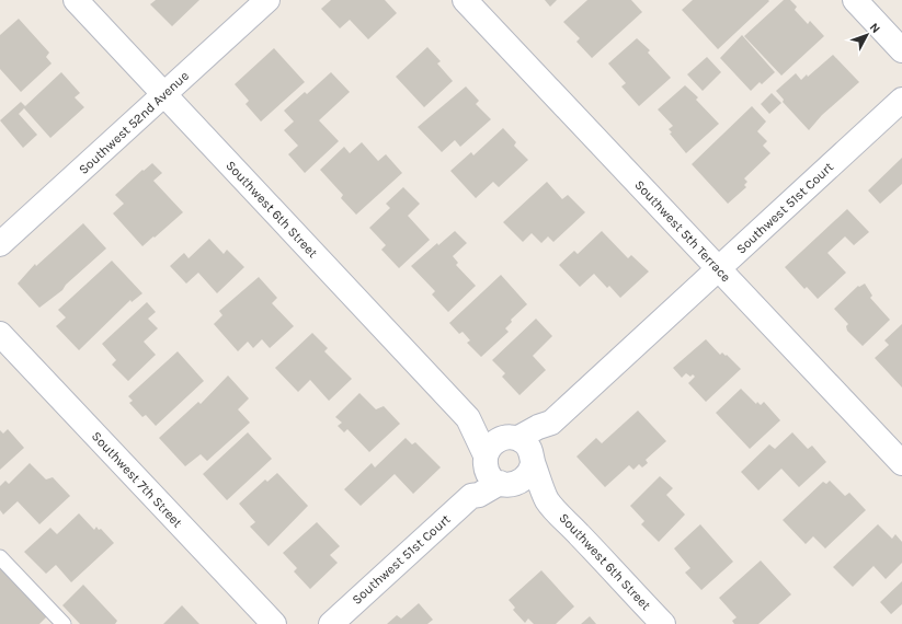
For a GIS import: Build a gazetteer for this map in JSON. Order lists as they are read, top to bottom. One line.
{"streets":{"street":["Southwest 52nd Avenue","Southwest 51st Court","Southwest 6th Street","Southwest 5th Terrace","Southwest 7th Street"]},"crossings":[["Southwest 52nd Avenue","Southwest 6th Street"],["Southwest 51st Court","Southwest 6th Street"],["Southwest 51st Court","Southwest 5th Terrace"]],"north":"top right"}
